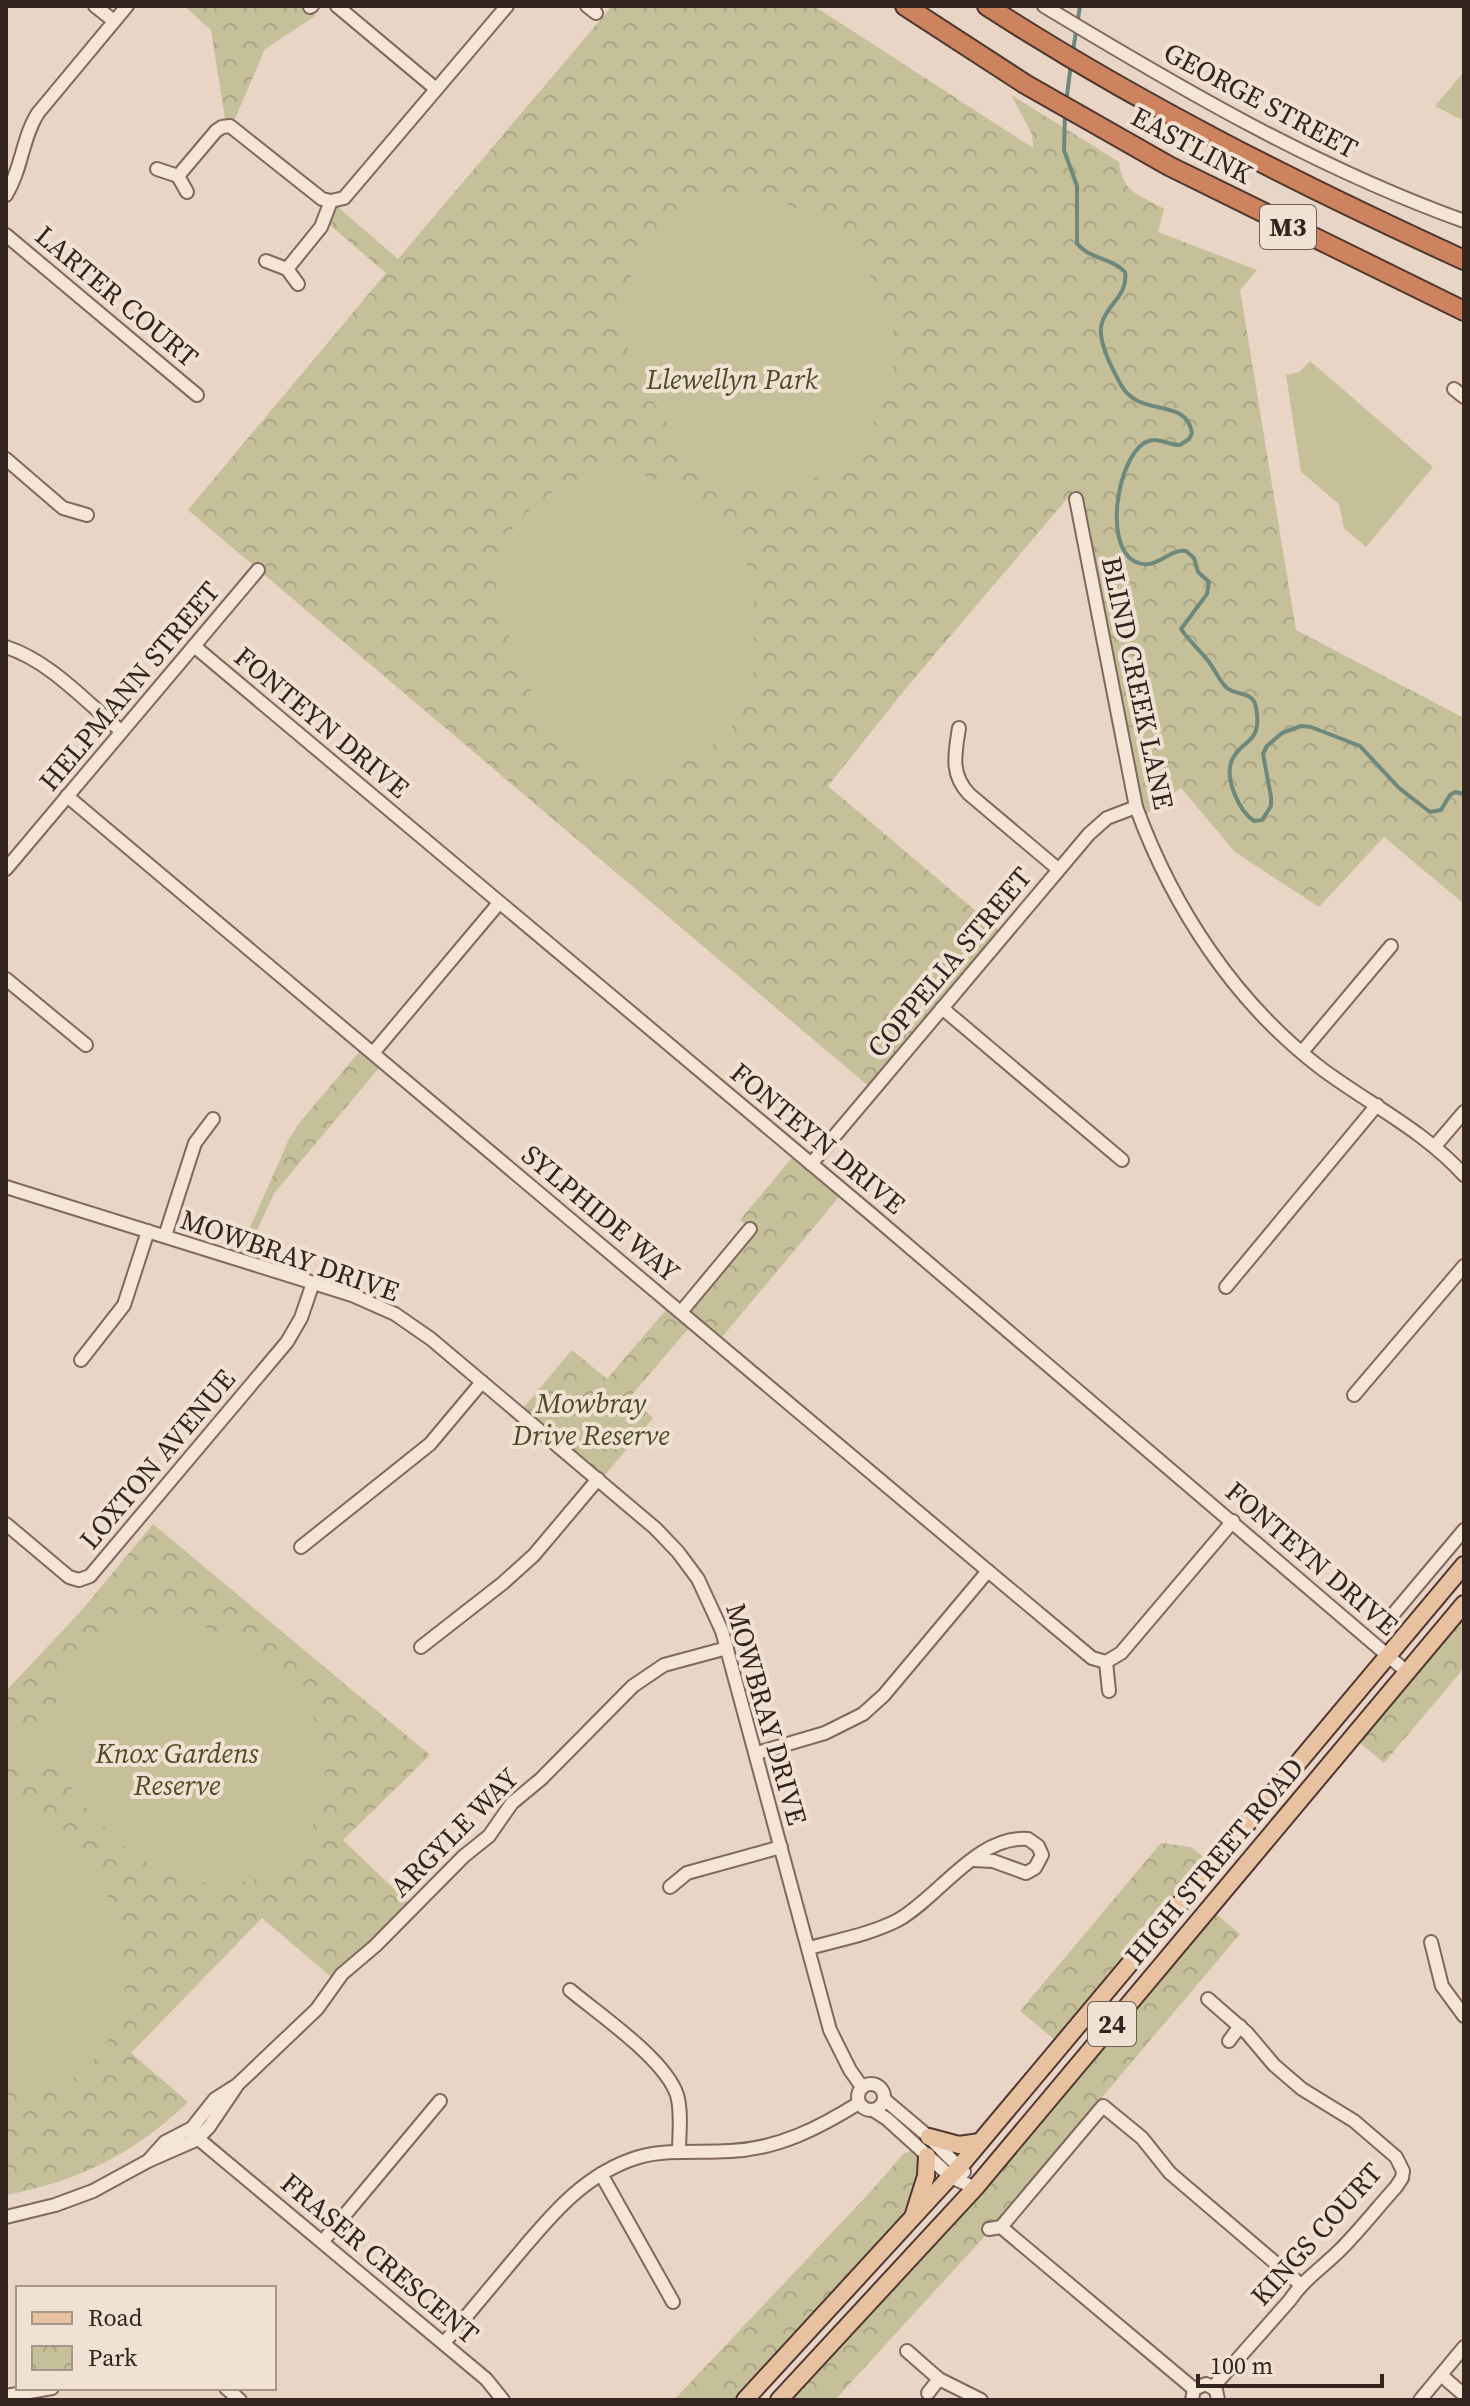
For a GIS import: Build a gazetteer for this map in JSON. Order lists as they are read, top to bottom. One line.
{"streets":{"highway":["EASTLINK","M3"],"main road":["HIGH STREET ROAD","24"],"street":["GEORGE STREET","LARTER COURT","BLIND CREEK LANE","HELPMANN STREET","FONTEYN DRIVE","COPPELIA STREET","SYLPHIDE WAY","MOWBRAY DRIVE","LOXTON AVENUE","ARGYLE WAY","KINGS COURT","FRASER CRESCENT"]},"crossings":[["BLIND CREEK LANE","COPPELIA STREET"],["HELPMANN STREET","FONTEYN DRIVE"],["HELPMANN STREET","SYLPHIDE WAY"],["FONTEYN DRIVE","COPPELIA STREET"],["FONTEYN DRIVE","HIGH STREET ROAD"],["MOWBRAY DRIVE","LOXTON AVENUE"],["MOWBRAY DRIVE","ARGYLE WAY"],["MOWBRAY DRIVE","HIGH STREET ROAD"],["ARGYLE WAY","FRASER CRESCENT"]],"parks":["Llewellyn Park","Mowbray Drive Reserve","Knox Gardens Reserve"],"legend":["Road","Park"],"scale_bar":"100 m"}
